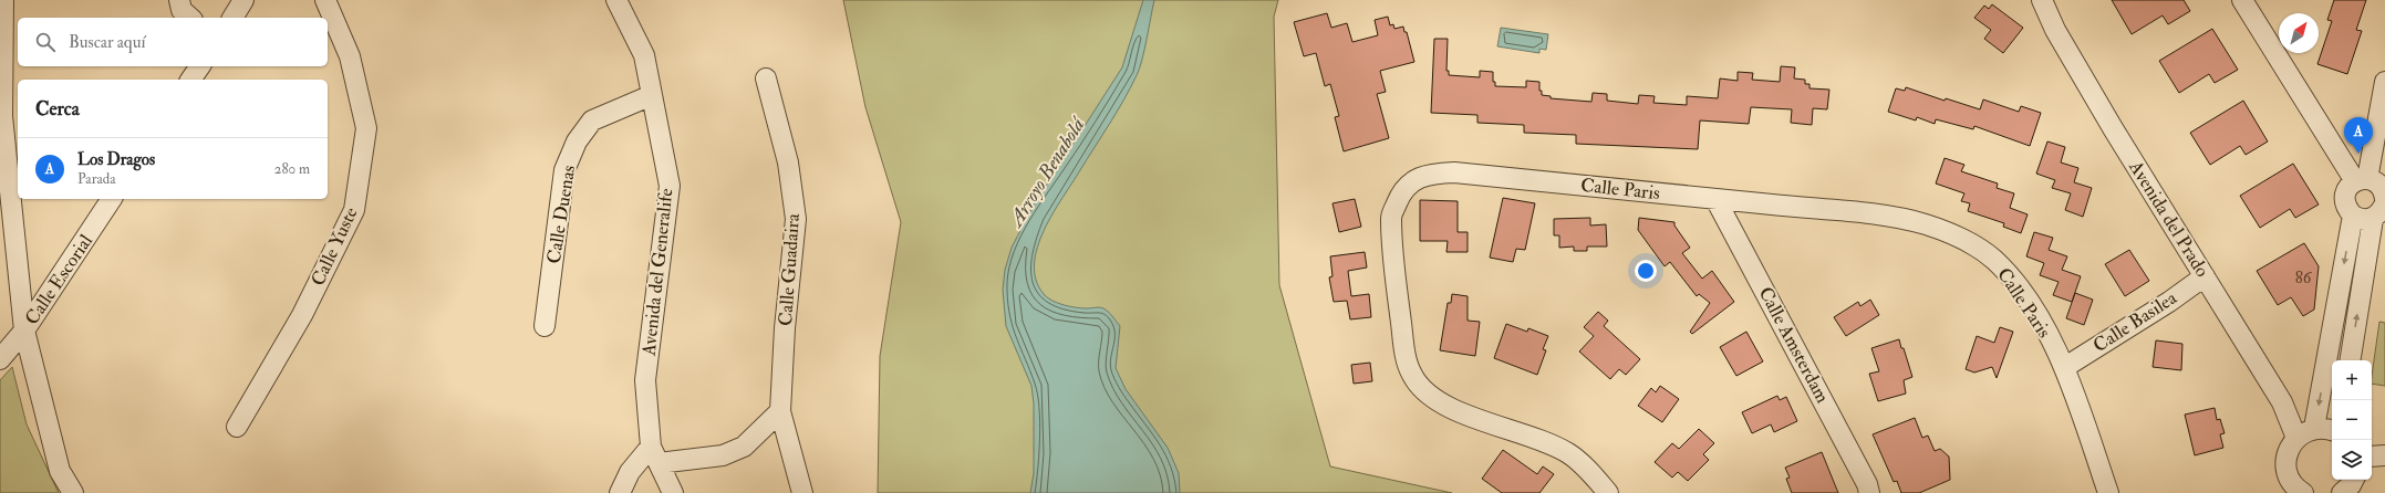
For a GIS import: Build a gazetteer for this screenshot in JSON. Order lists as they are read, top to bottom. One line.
{"streets":{"street":["Calle Paris","Calle Duenas","Avenida del Prado","Calle Yuste","Calle Guadaira","Avenida del Generalife","Calle Escorial","Calle Basilea","Calle Amsterdam"]},"crossings":[["Calle Paris","Calle Basilea"],["Calle Paris","Calle Amsterdam"],["Calle Duenas","Avenida del Generalife"],["Avenida del Prado","Calle Basilea"]],"water":["Arroyo Benabolá"],"house_numbers":["86"],"north":"top right","page":{"search":"Buscar aquí","heading":"Cerca","pins":"A","list":[{"mark":"A","name":"Los Dragos","note":"Parada","value":"280 m"}],"map_buttons":["+","−"]}}
